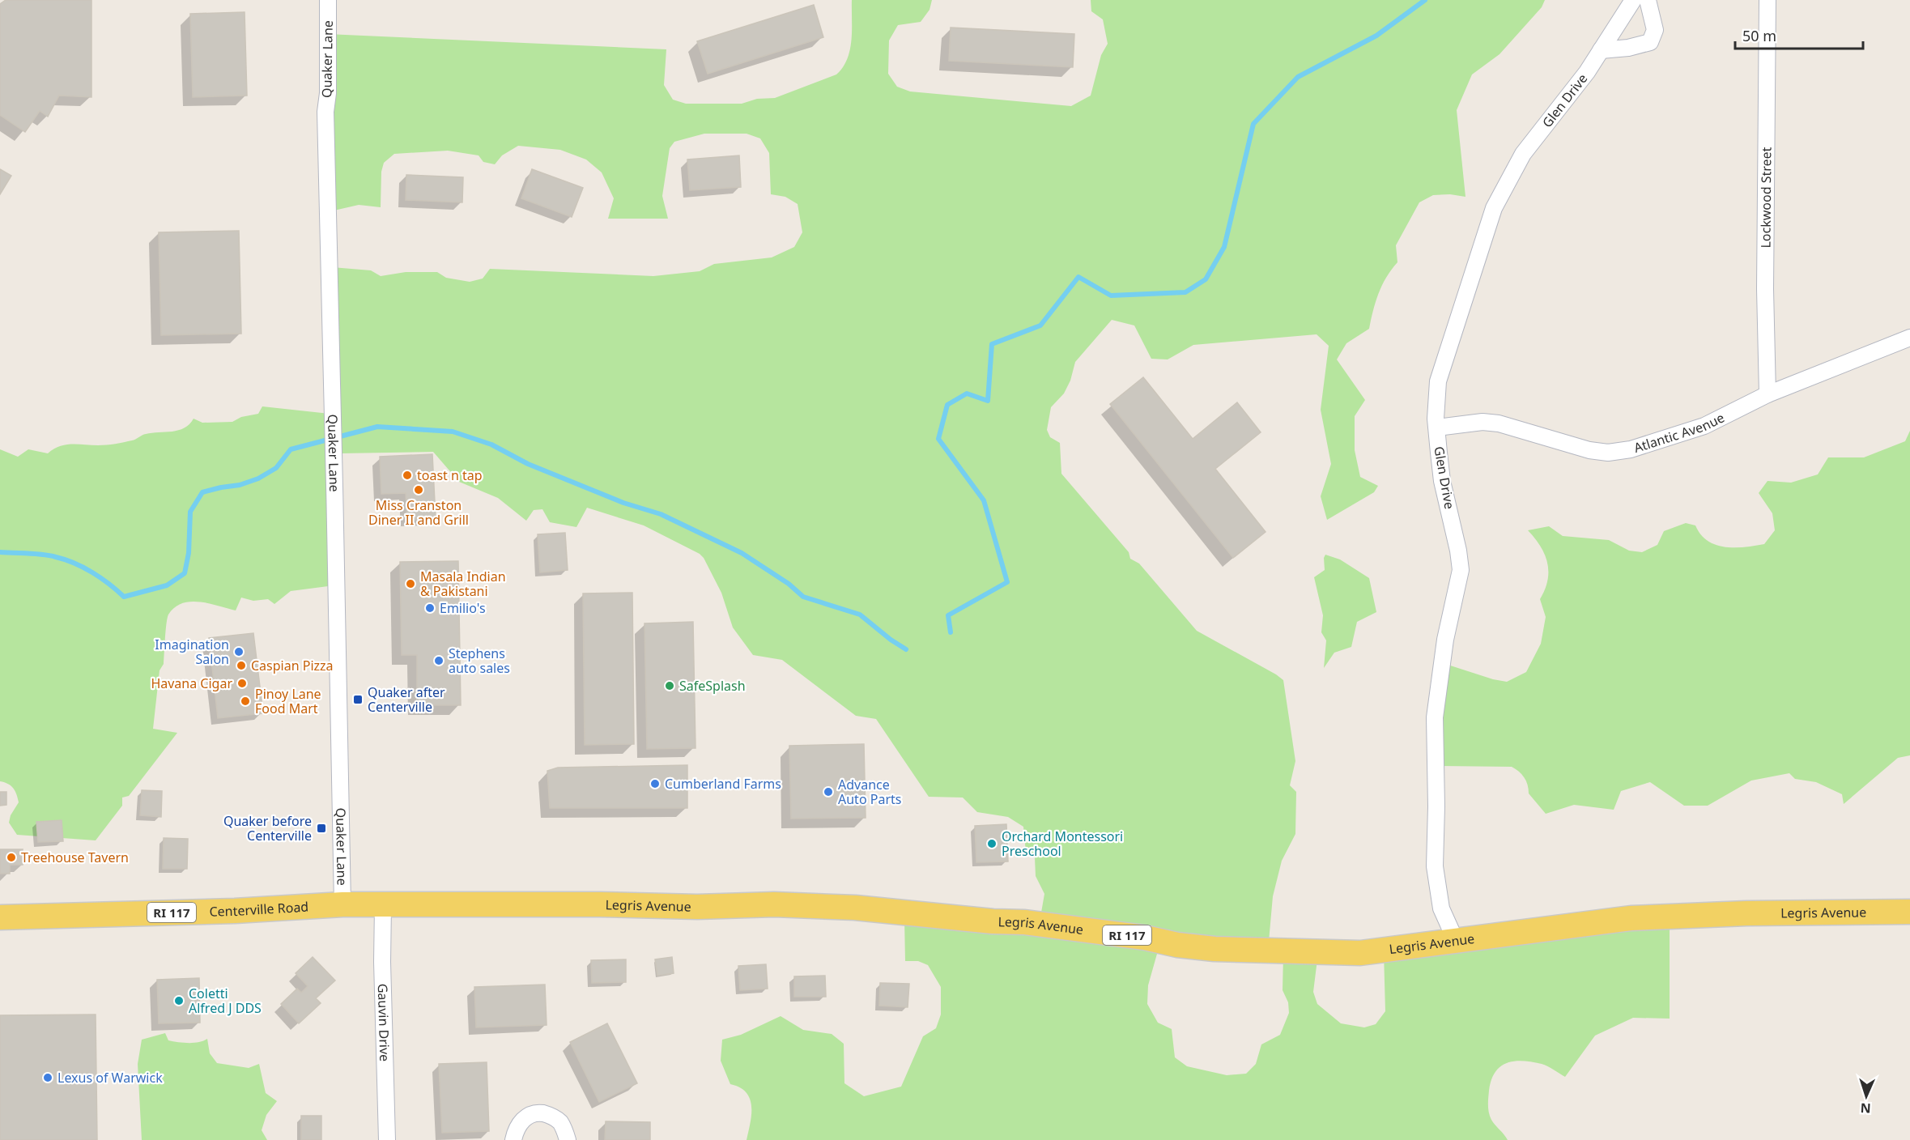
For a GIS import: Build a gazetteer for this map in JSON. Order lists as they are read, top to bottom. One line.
{"streets":{"main road":["Legris Avenue","Centerville Road","RI 117"],"street":["Quaker Lane","Glen Drive","Lockwood Street","Atlantic Avenue","Gauvin Drive"]},"crossings":[["Quaker Lane","Legris Avenue"],["Quaker Lane","Centerville Road"],["Glen Drive","Atlantic Avenue"],["Glen Drive","Legris Avenue"],["Lockwood Street","Atlantic Avenue"],["Legris Avenue","Centerville Road"],["Legris Avenue","Gauvin Drive"]],"places":{"other":["toast n tap","Miss Cranston Diner II and Grill","Masala Indian & Pakistani","Emilio's","Imagination Salon","Stephens auto sales","Caspian Pizza","Havana Cigar","SafeSplash","Pinoy Lane Food Mart","Cumberland Farms","Advance Auto Parts","Orchard Montessori Preschool","Treehouse Tavern","Coletti Alfred J DDS","Lexus of Warwick"],"transit":["Quaker after Centerville","Quaker before Centerville"]},"scale_bar":"50 m","north":"bottom"}
